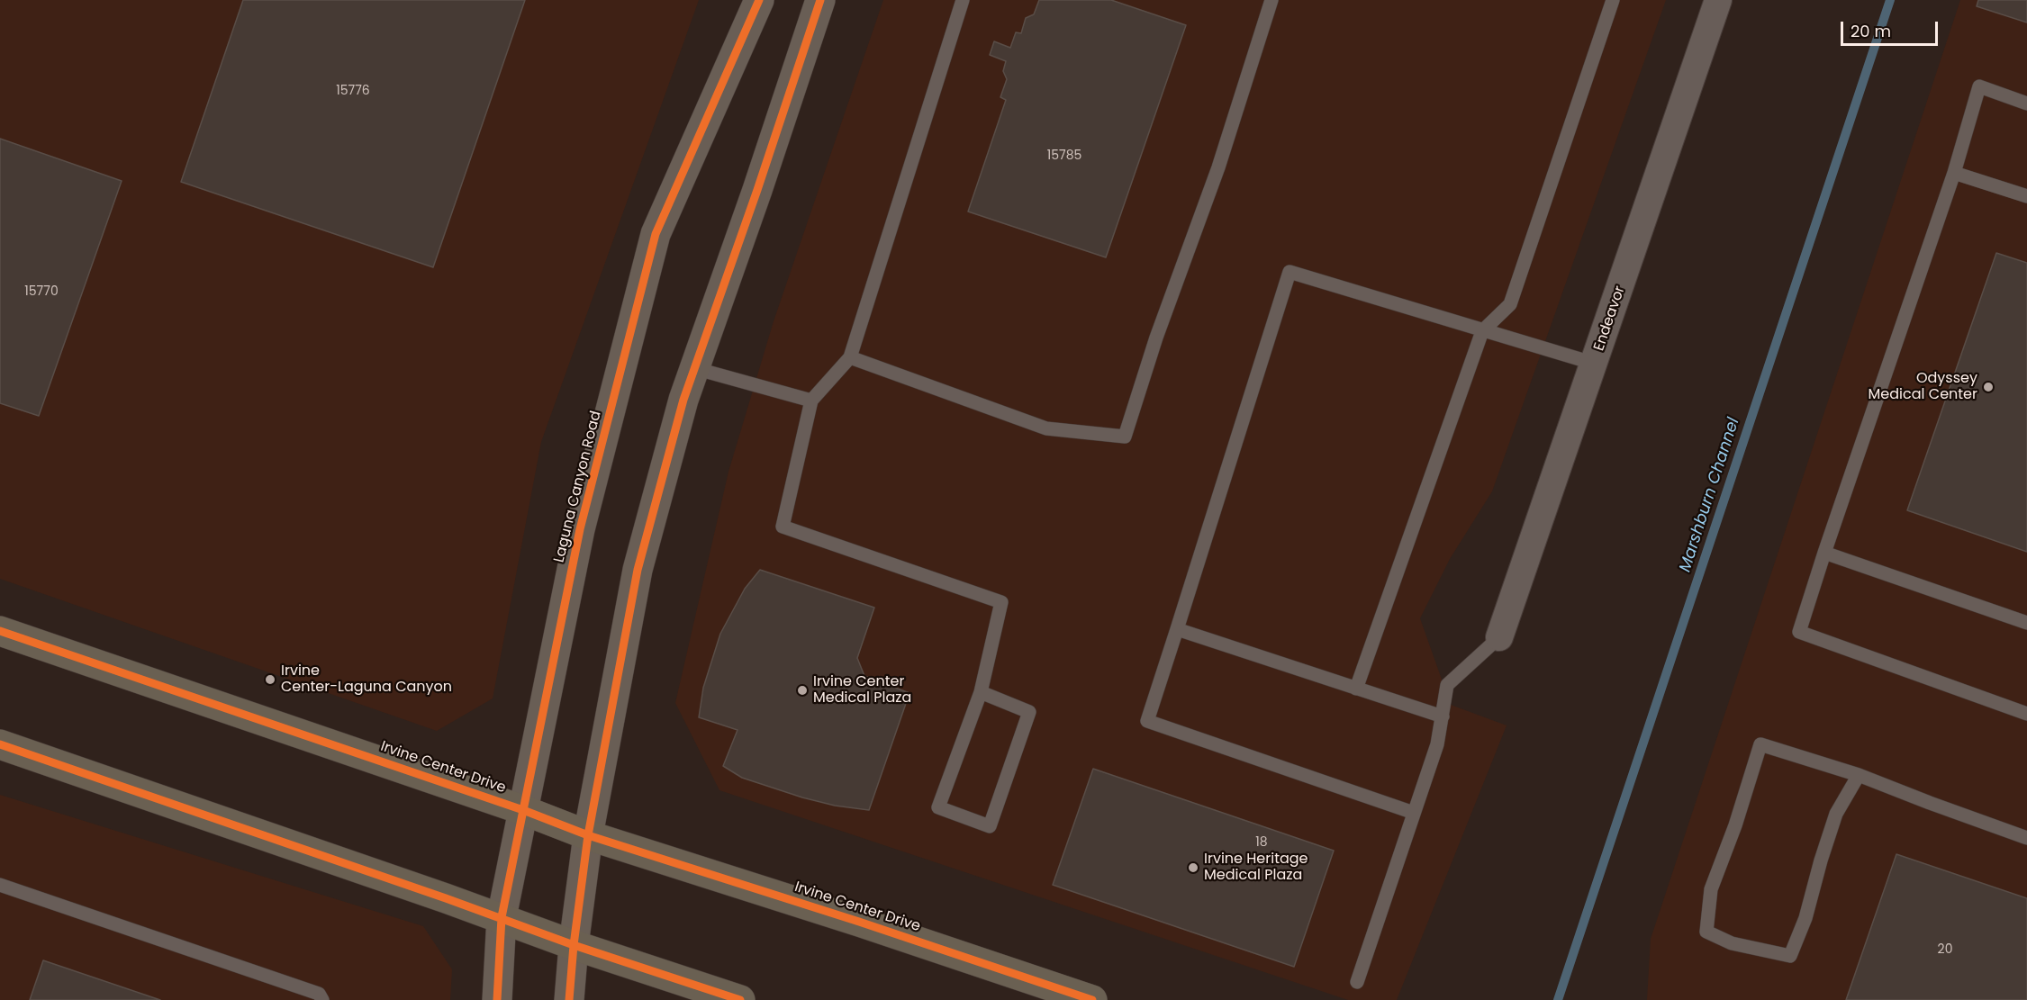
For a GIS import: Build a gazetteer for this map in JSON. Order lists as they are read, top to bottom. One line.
{"streets":{"main road":["Laguna Canyon Road","Irvine Center Drive"],"street":["Endeavor"]},"crossings":[["Laguna Canyon Road","Irvine Center Drive"]],"water":["Marshburn Channel"],"places":["Odyssey Medical Center","Irvine Center-Laguna Canyon","Irvine Center Medical Plaza","Irvine Heritage Medical Plaza"],"house_numbers":["15776","15785","15770","18","20"],"scale_bar":"20 m"}
